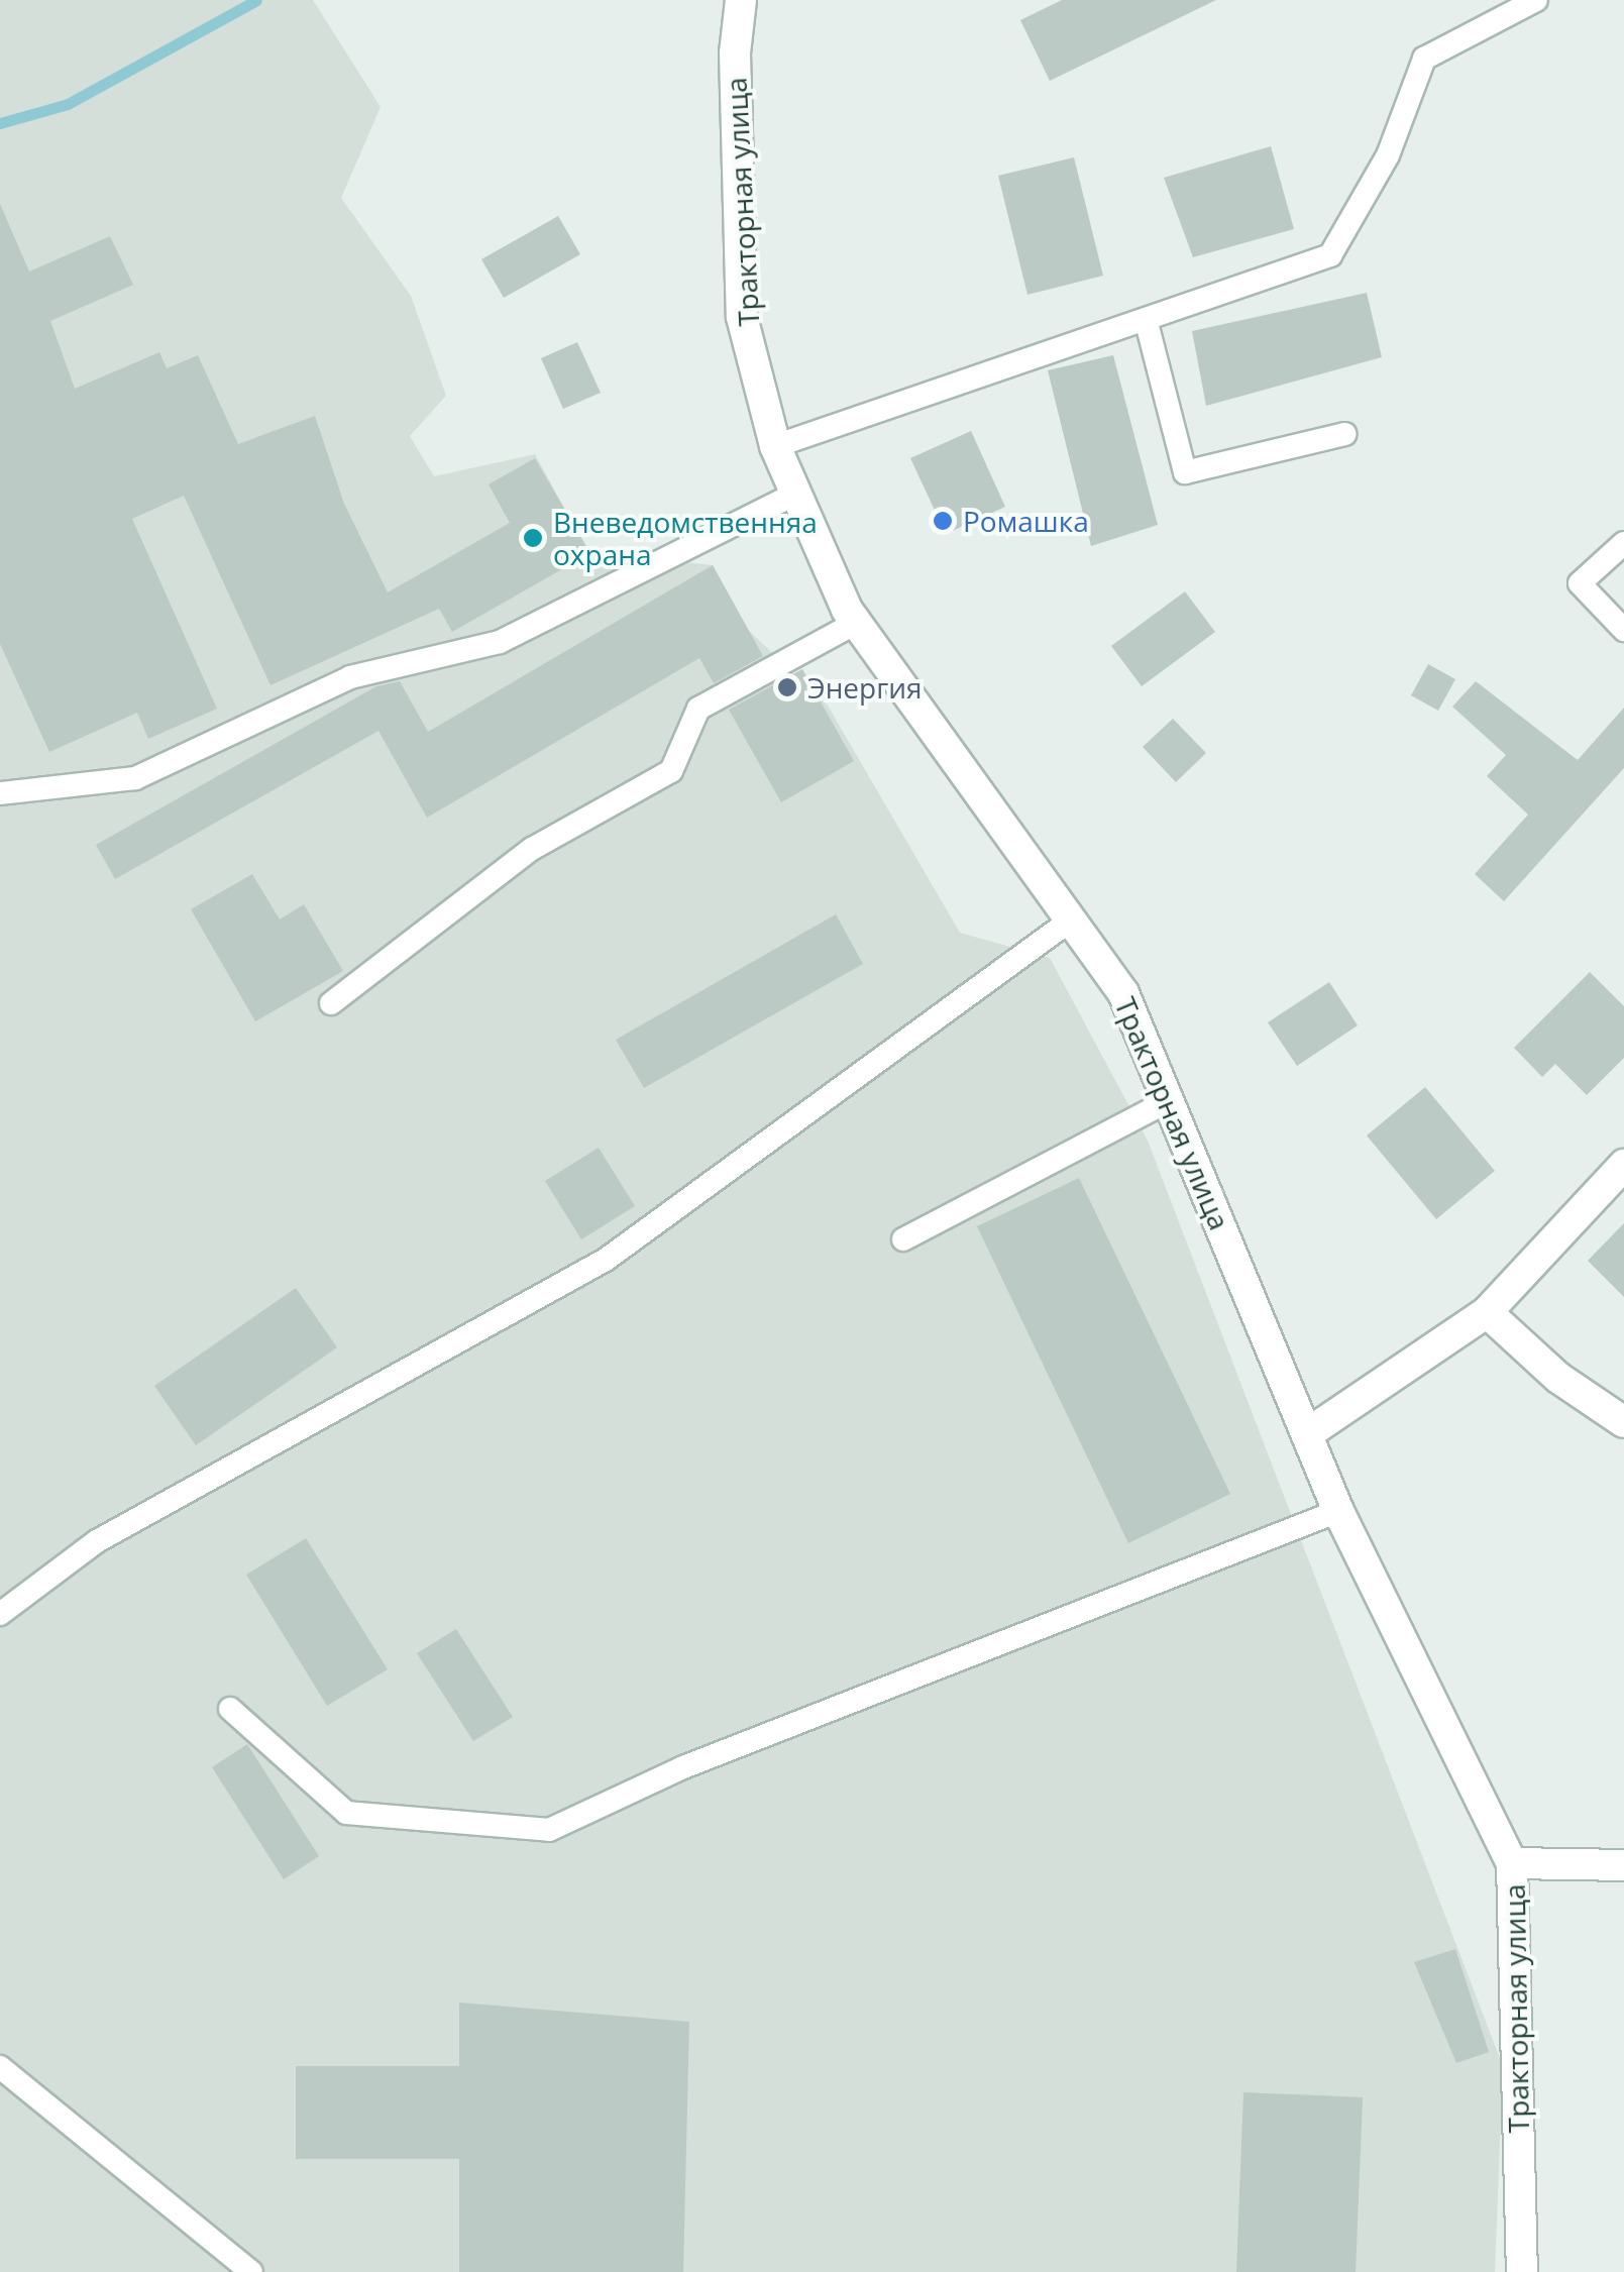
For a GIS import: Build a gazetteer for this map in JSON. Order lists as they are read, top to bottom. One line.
{"streets":{"street":["Тракторная улица"]},"places":["Ромашка","Вневедомственняа охрана","Энергия"]}
